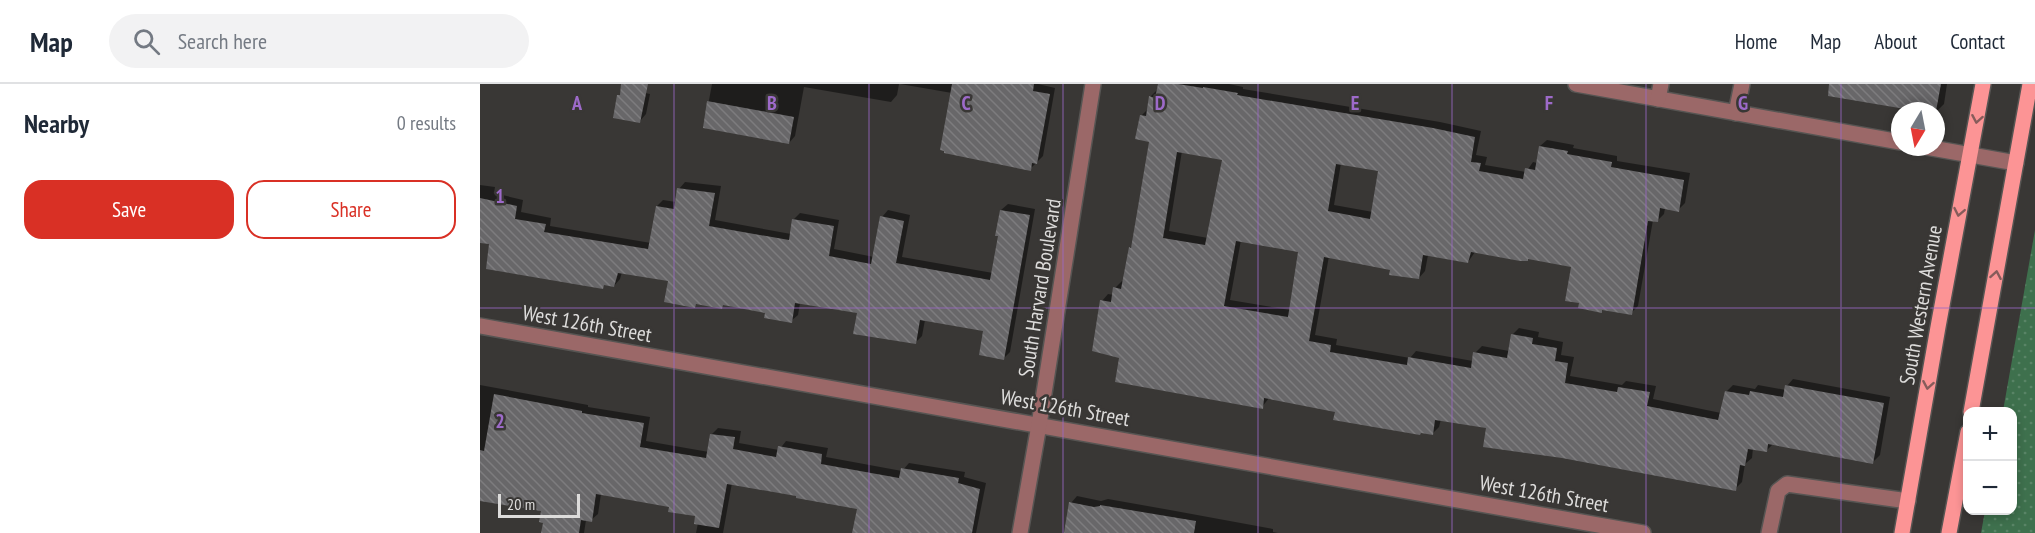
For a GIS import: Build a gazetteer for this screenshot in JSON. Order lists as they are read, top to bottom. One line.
{"streets":{"main road":["South Western Avenue"],"street":["South Harvard Boulevard","West 126th Street"]},"crossings":[["South Harvard Boulevard","West 126th Street"]],"scale_bar":"20 m","north":"bottom","page":{"header":"Map","search":"Search here","nav":["Home","Map","About","Contact"],"heading":["Nearby","0 results"],"buttons":["Save","Share"],"map_buttons":["+","−"],"scale":"20 m"},"grid":{"columns":["A","B","C","D","E","F","G"],"rows":["1","2"]}}
